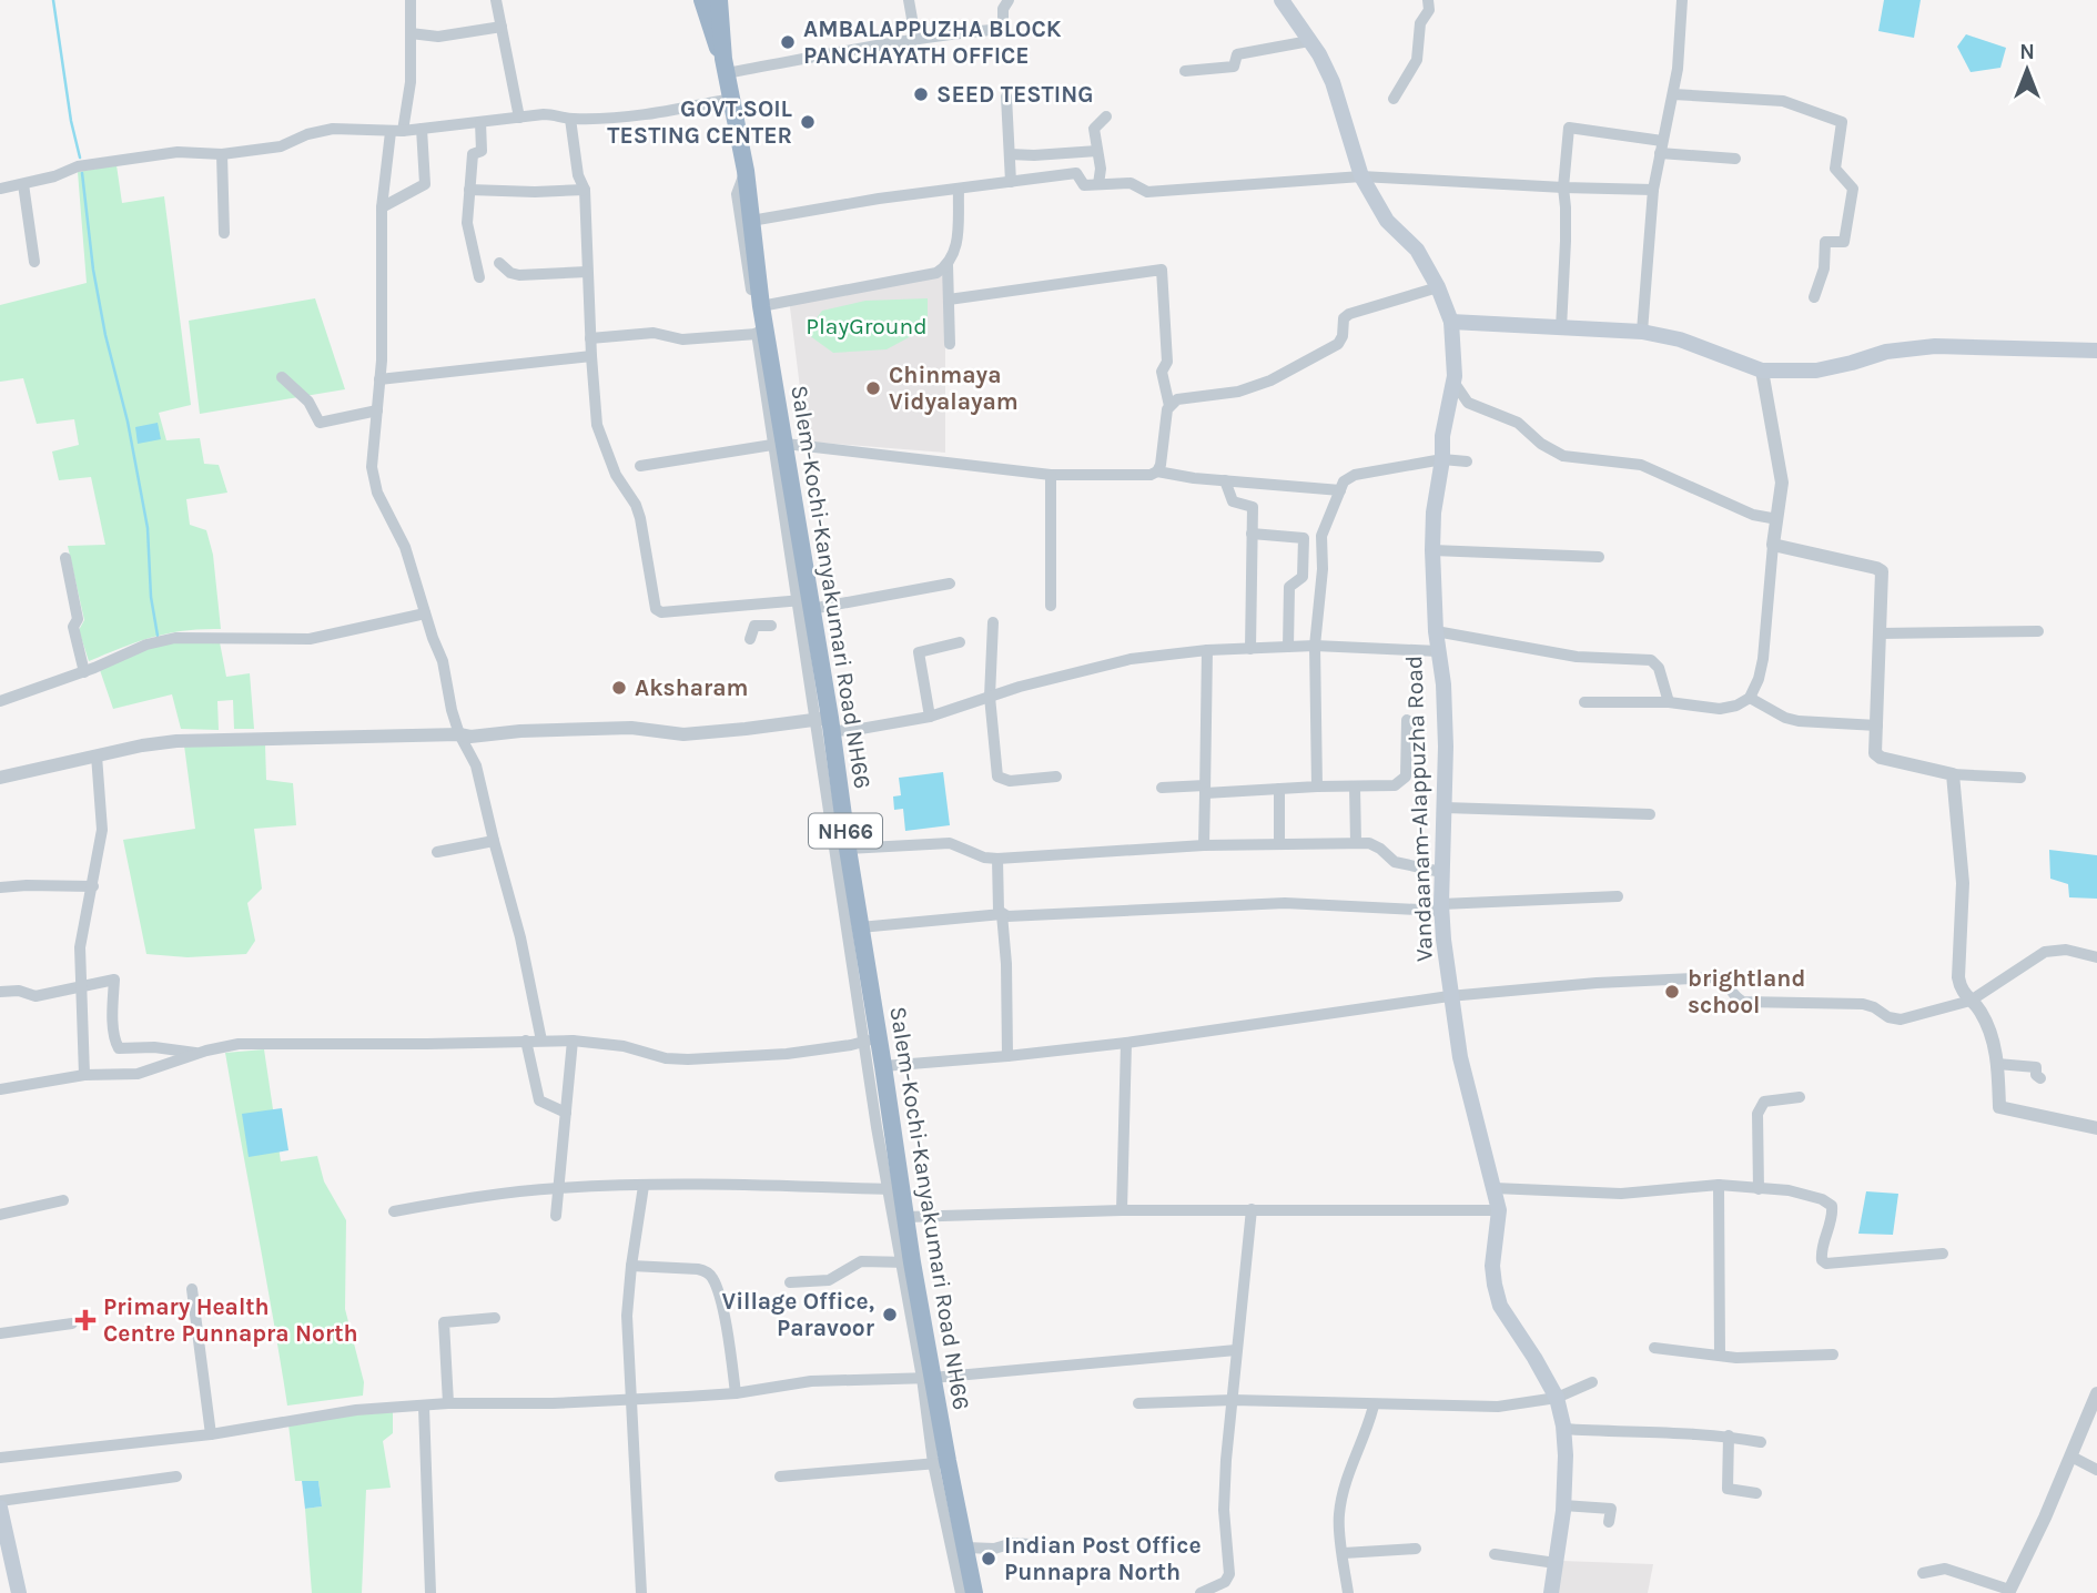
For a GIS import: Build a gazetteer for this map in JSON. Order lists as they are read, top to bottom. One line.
{"streets":{"highway":["Salem-Kochi-Kanyakumari Road NH66","NH66"],"main road":["Vandaanam-Alappuzha Road"]},"crossings":[["Salem-Kochi-Kanyakumari Road NH66","NH66"]],"parks":["PlayGround"],"places":{"other":["AMBALAPPUZHA BLOCK PANCHAYATH OFFICE","SEED TESTING","GOVT.SOIL TESTING CENTER","Chinmaya Vidyalayam","Aksharam","brightland school","Village Office, Paravoor","Indian Post Office Punnapra North"],"health":["Primary Health Centre Punnapra North"]},"north":"top"}
